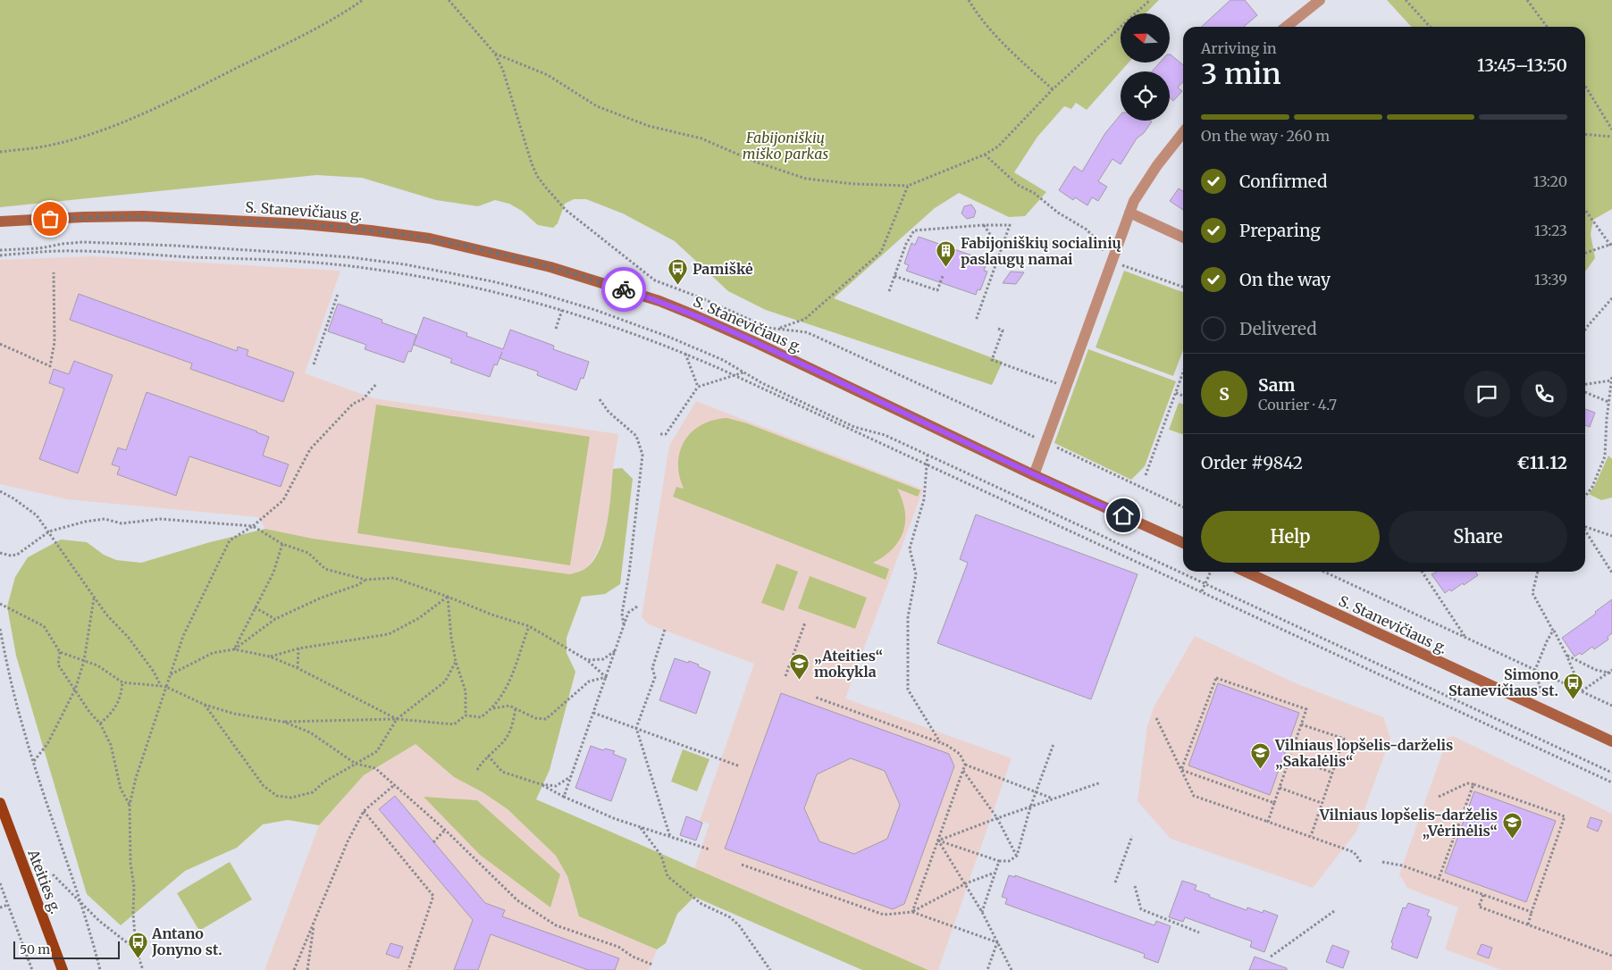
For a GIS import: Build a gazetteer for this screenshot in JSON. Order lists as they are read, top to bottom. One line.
{"streets":{"main road":["S. Stanevičiaus g.","Ateities g."]},"parks":["Fabijoniškių miško parkas"],"places":{"building":["Fabijoniškių socialinių paslaugų namai"],"bus stop":["Pamiškė","Simono Stanevičiaus st.","Antano Jonyno st."],"school or university":["„Ateities“ mokykla","Vilniaus lopšelis-darželis „Sakalėlis“","Vilniaus lopšelis-darželis „Vėrinėlis“"]},"scale_bar":"50 m","north":"left","page":{"heading":["3 min","Arriving in","13:45–13:50"],"panel":["Sam","Courier · 4.7","Order #9842","€11.12"],"bar":"On the way · 260 m","list":[["Confirmed","13:20"],["Preparing","13:23"],["On the way","13:39"],"Delivered"],"round":"S","buttons":["Help","Share"],"scale":"50 m"}}
